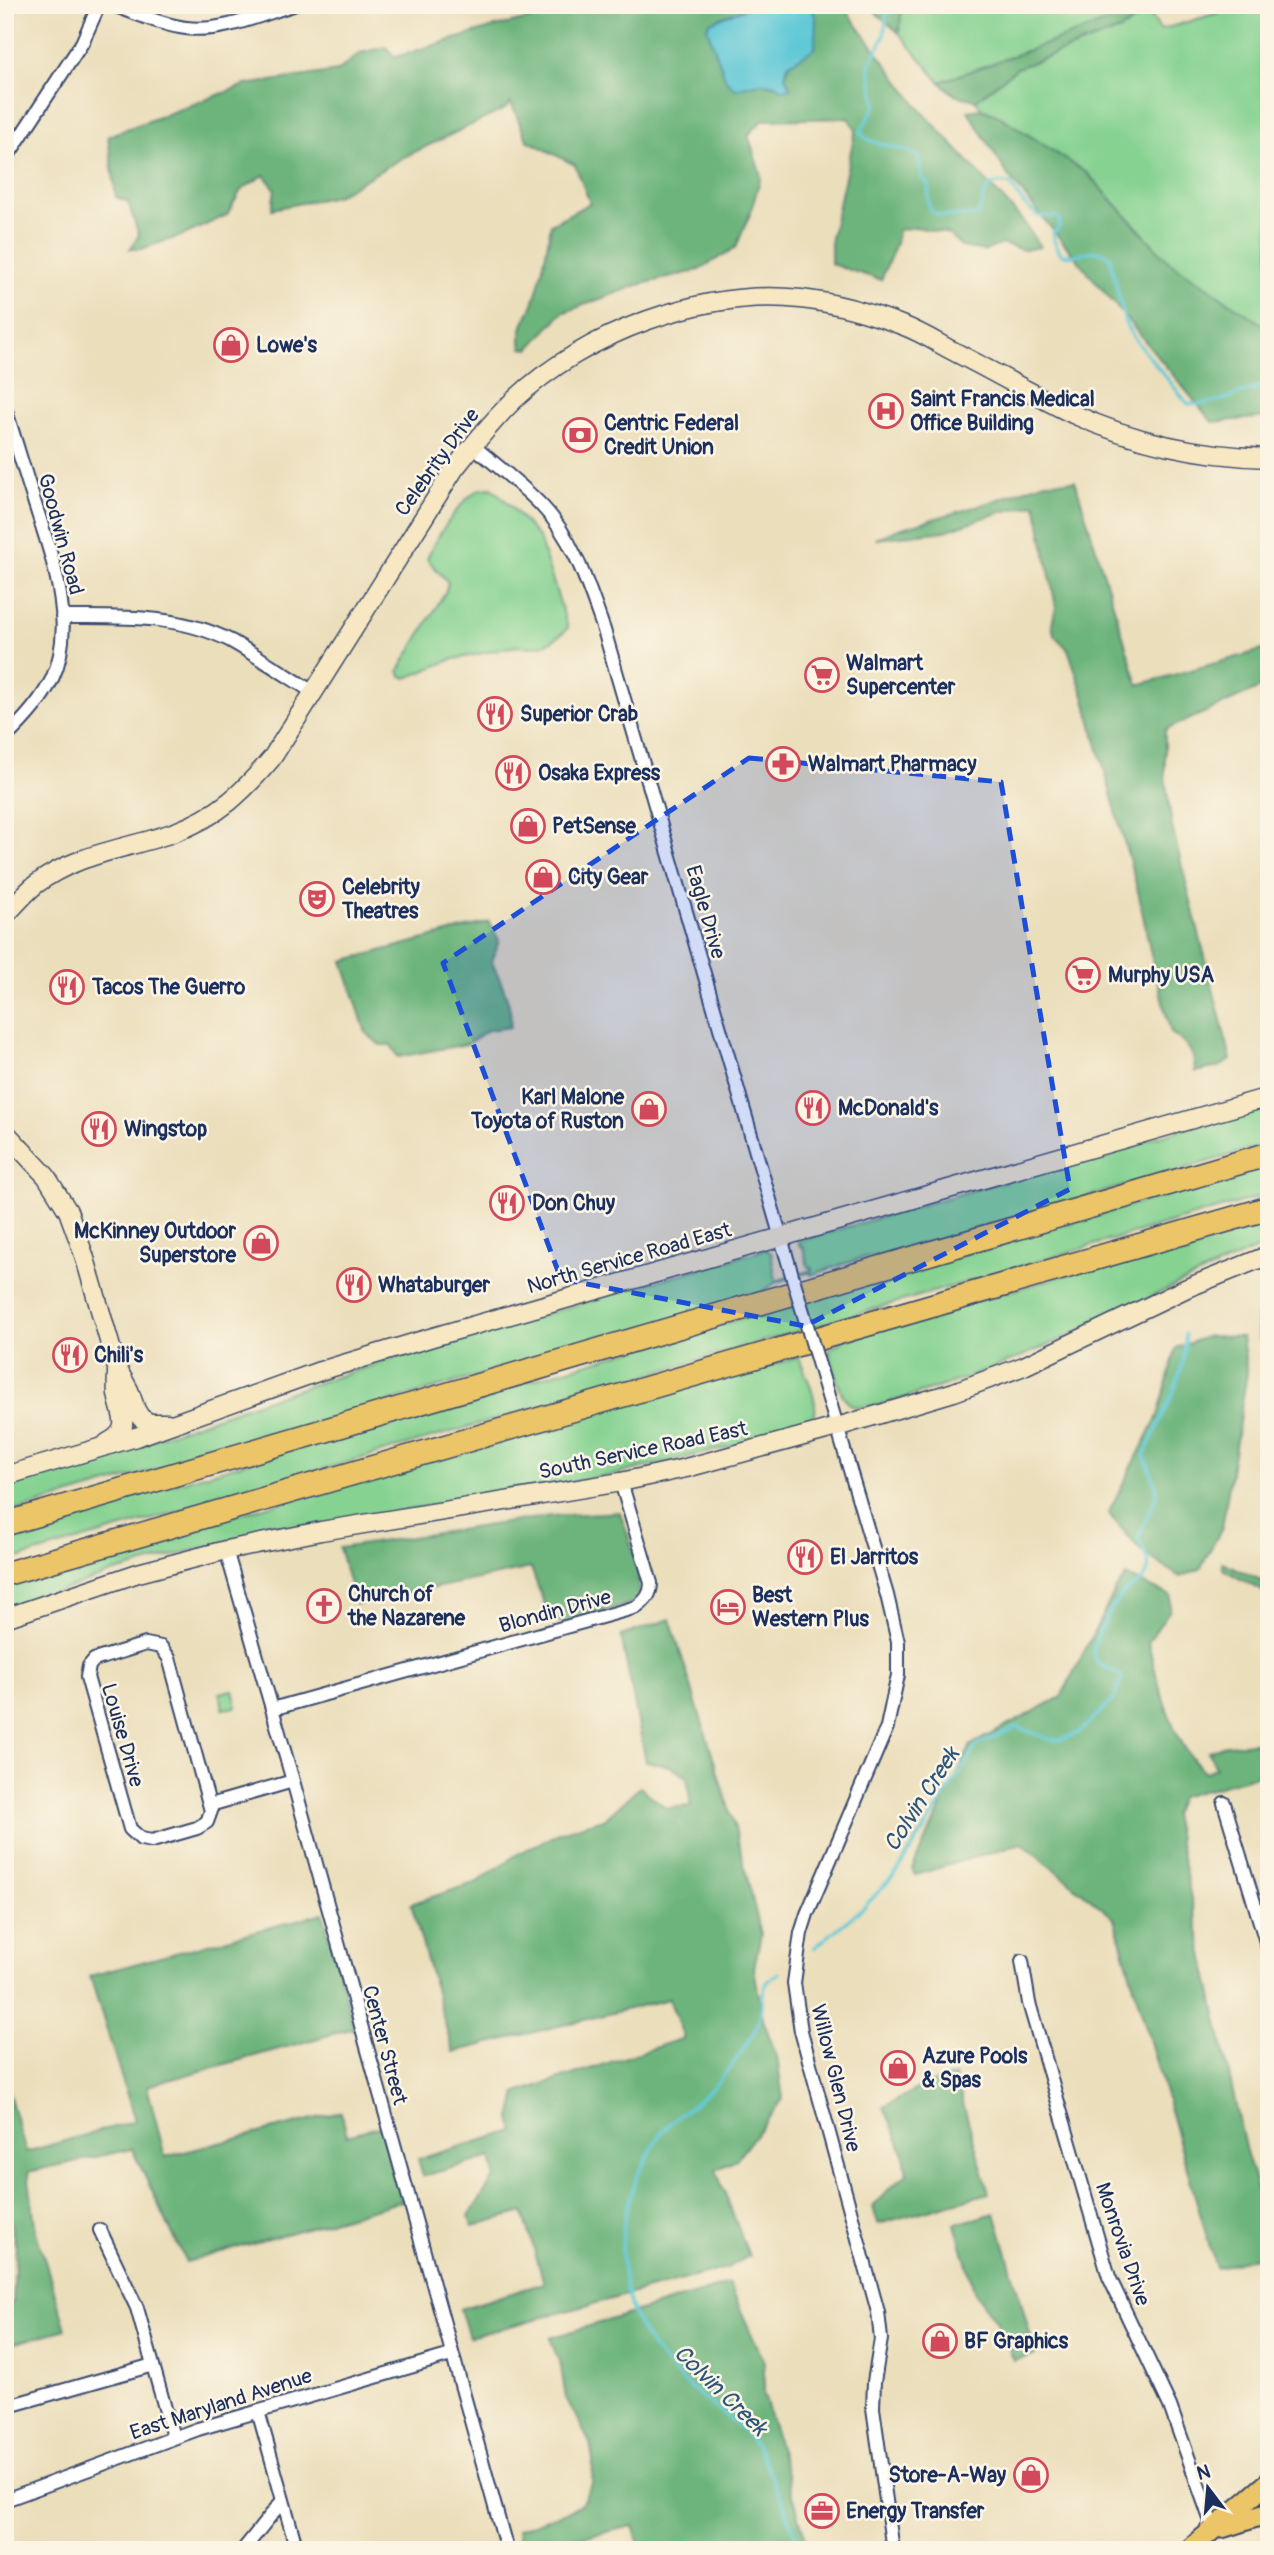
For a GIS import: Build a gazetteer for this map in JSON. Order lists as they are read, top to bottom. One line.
{"streets":{"main road":["Celebrity Drive","North Service Road East","South Service Road East"],"street":["Goodwin Road","Eagle Drive","Blondin Drive","Louise Drive","Center Street","Willow Glen Drive","Monrovia Drive","East Maryland Avenue"]},"crossings":[["Celebrity Drive","Eagle Drive"],["Eagle Drive","North Service Road East"],["Eagle Drive","South Service Road East"],["Eagle Drive","Willow Glen Drive"],["South Service Road East","Blondin Drive"],["South Service Road East","Center Street"],["South Service Road East","Willow Glen Drive"],["Blondin Drive","Center Street"],["Center Street","East Maryland Avenue"]],"water":["Colvin Creek"],"places":{"shop":["Lowe's","PetSense","City Gear","Karl Malone Toyota of Ruston","McKinney Outdoor Superstore","Azure Pools & Spas","BF Graphics","Store-A-Way"],"hospital":["Saint Francis Medical Office Building"],"bank":["Centric Federal Credit Union"],"supermarket":["Walmart Supercenter","Murphy USA"],"restaurant":["Superior Crab","Osaka Express","Tacos The Guerro","McDonald's","Wingstop","Don Chuy","Whataburger","Chili's","El Jarritos"],"pharmacy":["Walmart Pharmacy"],"theatre":["Celebrity Theatres"],"church":["Church of the Nazarene"],"hotel":["Best Western Plus"],"office":["Energy Transfer"]},"north":"top"}
